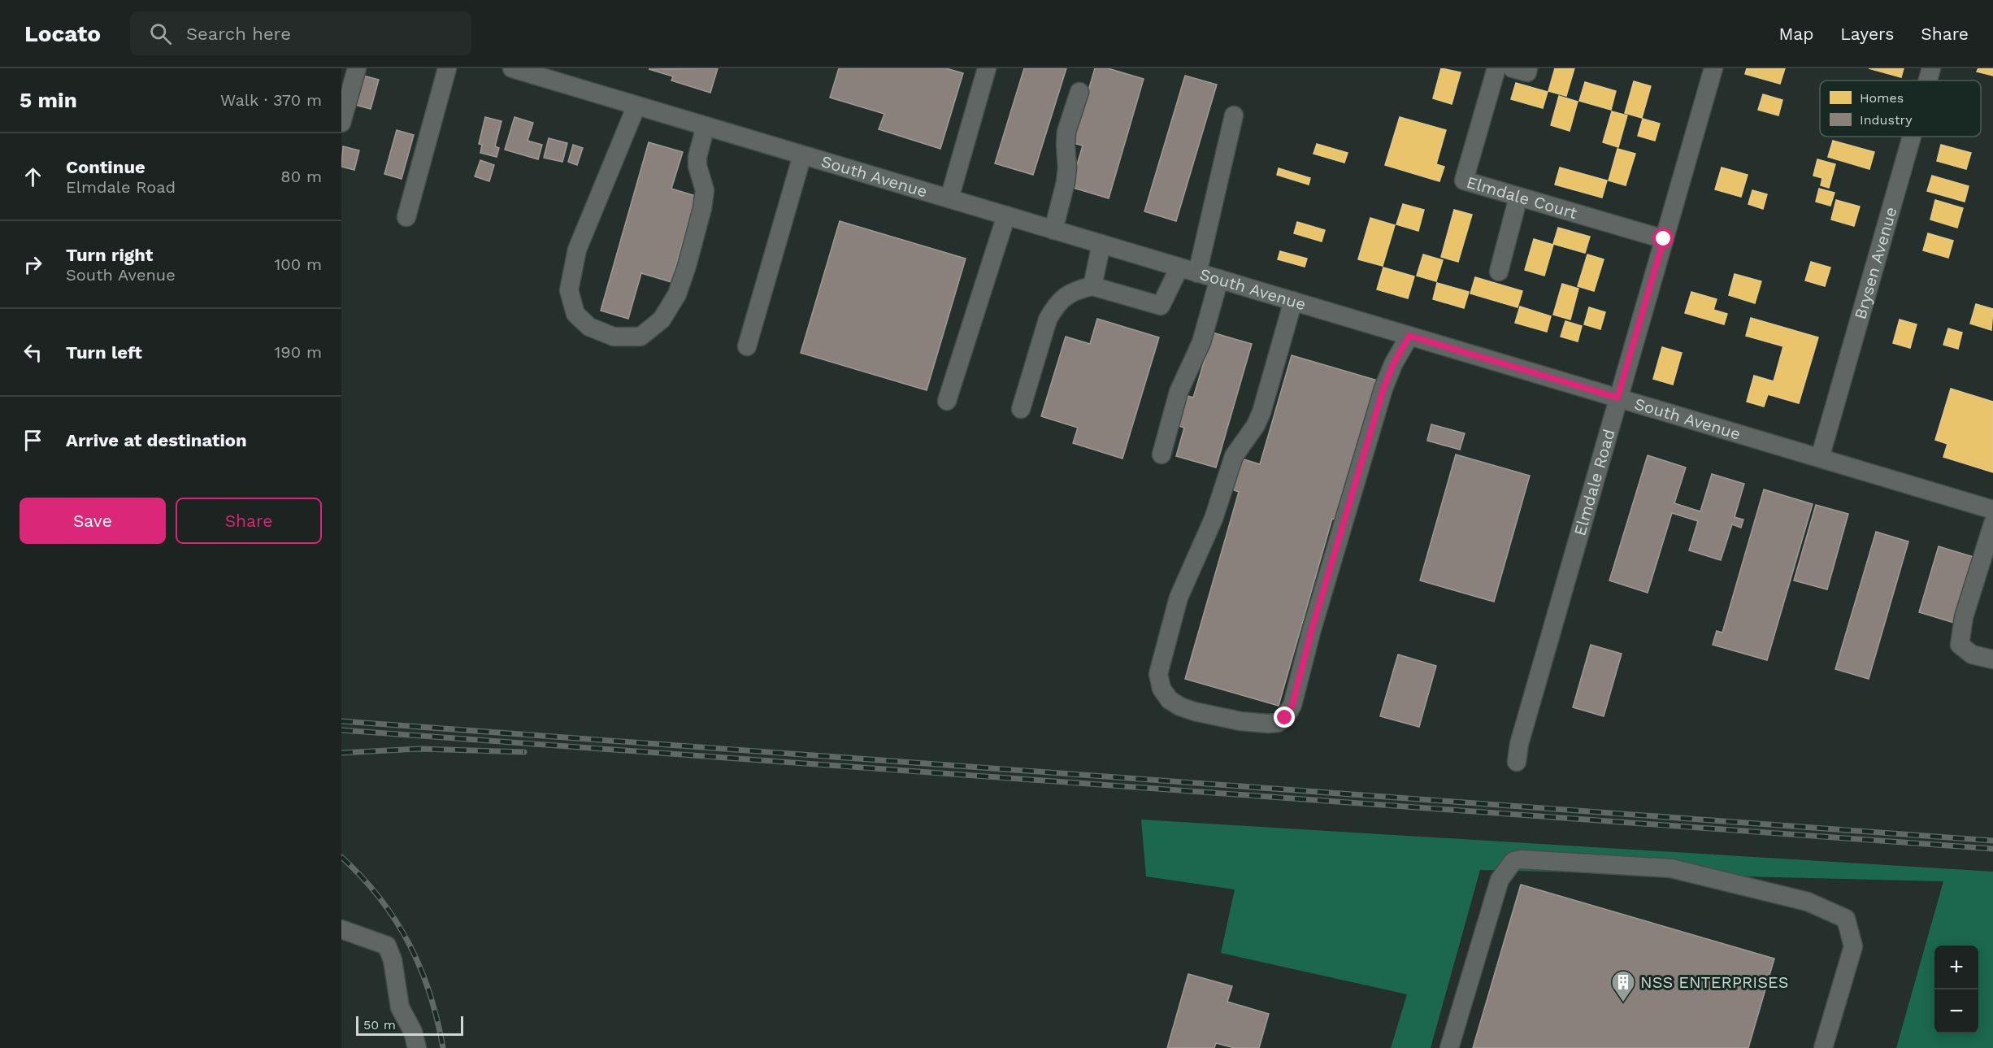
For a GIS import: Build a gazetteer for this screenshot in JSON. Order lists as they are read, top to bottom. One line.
{"streets":{"street":["South Avenue","Elmdale Court","Brysen Avenue","Elmdale Road"]},"crossings":[["South Avenue","Brysen Avenue"],["South Avenue","Elmdale Road"],["Elmdale Court","Elmdale Road"]],"places":{"building":["NSS ENTERPRISES"]},"legend":["Homes","Industry"],"scale_bar":"50 m","page":{"header":"Locato","search":"Search here","nav":["Map","Layers","Share"],"heading":["5 min","Walk · 370 m"],"list":[["Continue","Elmdale Road","80 m"],["Turn right","South Avenue","100 m"],["Turn left","190 m"],"Arrive at destination"],"buttons":["Save","Share"],"map_buttons":["+","−"],"scale":"50 m"}}
